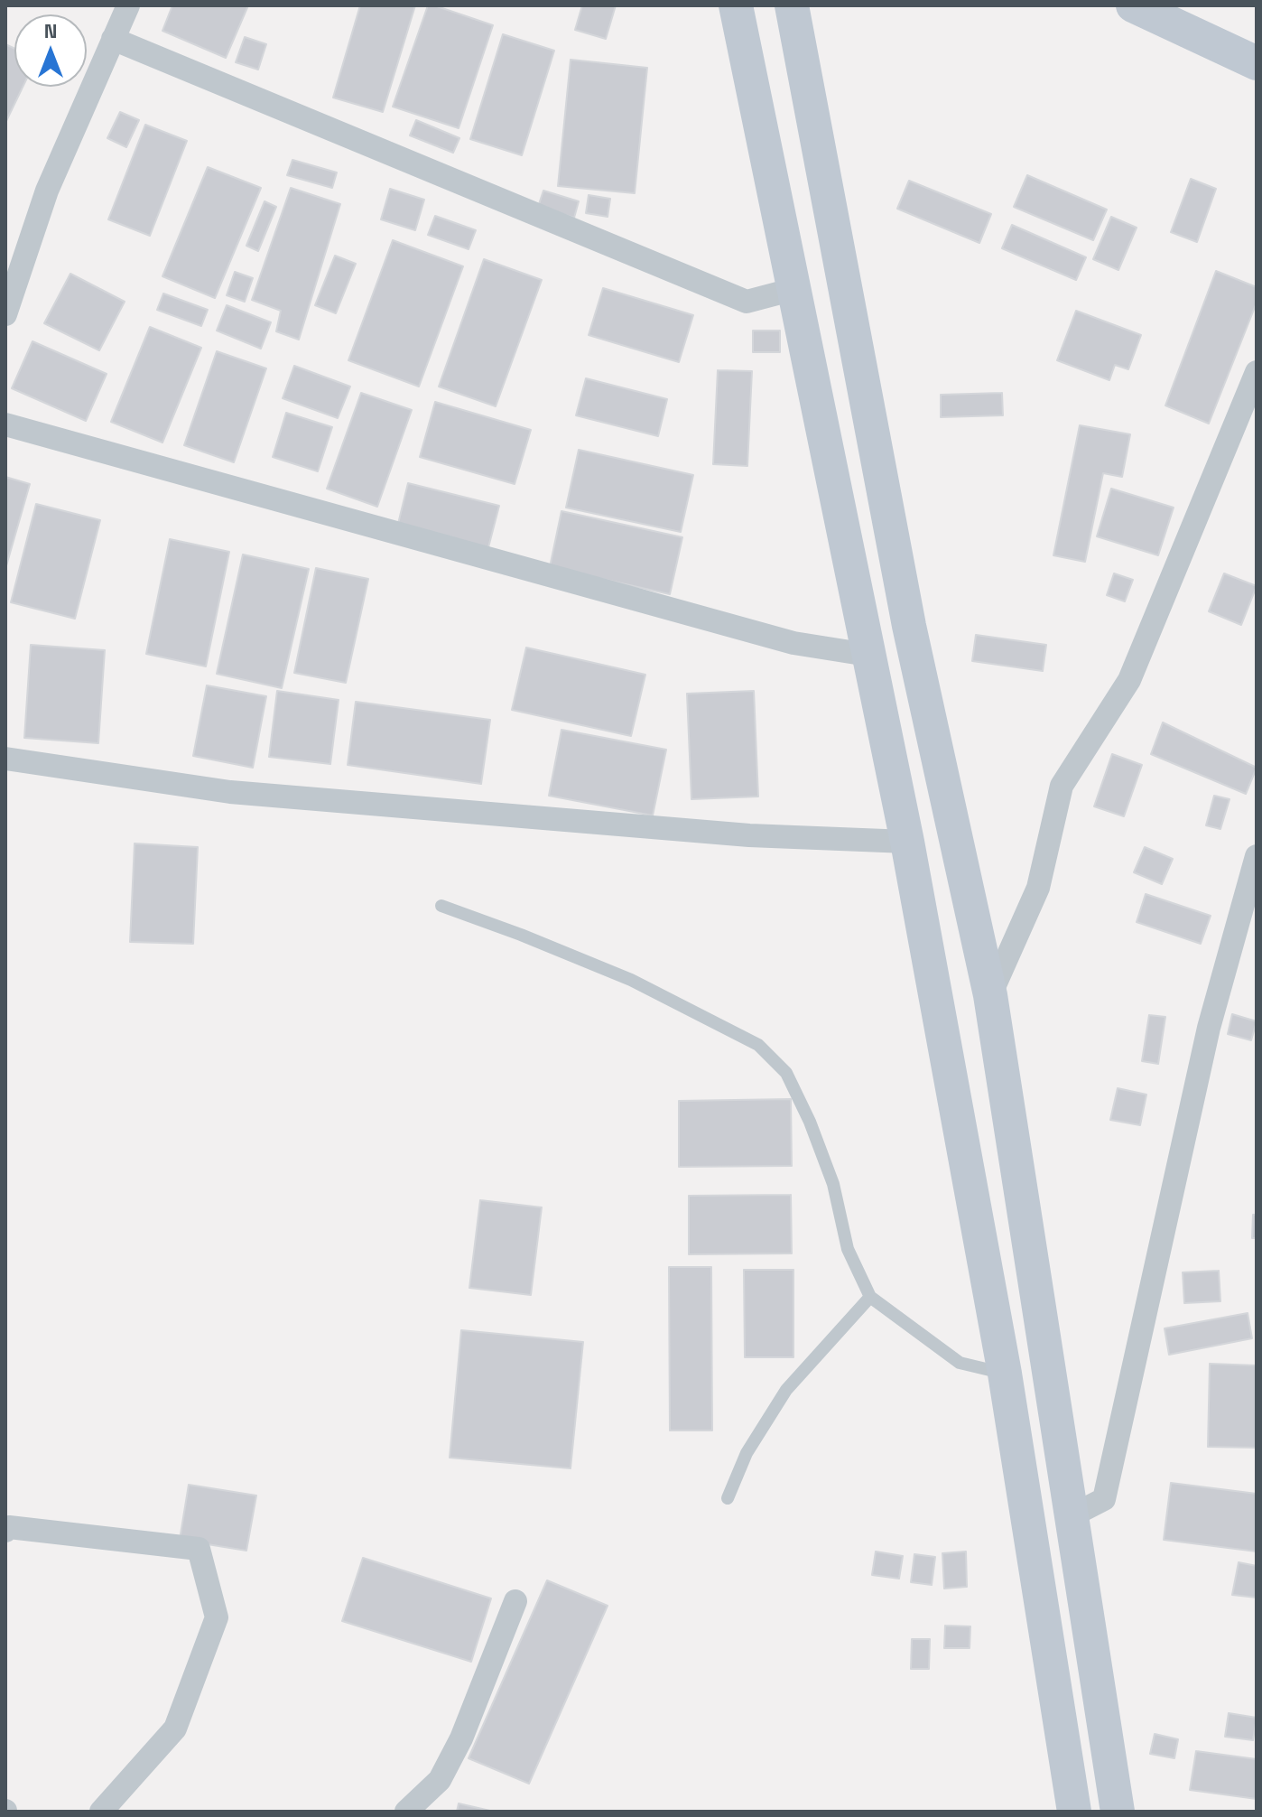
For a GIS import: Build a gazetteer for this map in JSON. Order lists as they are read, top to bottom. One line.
{"north":"top"}
